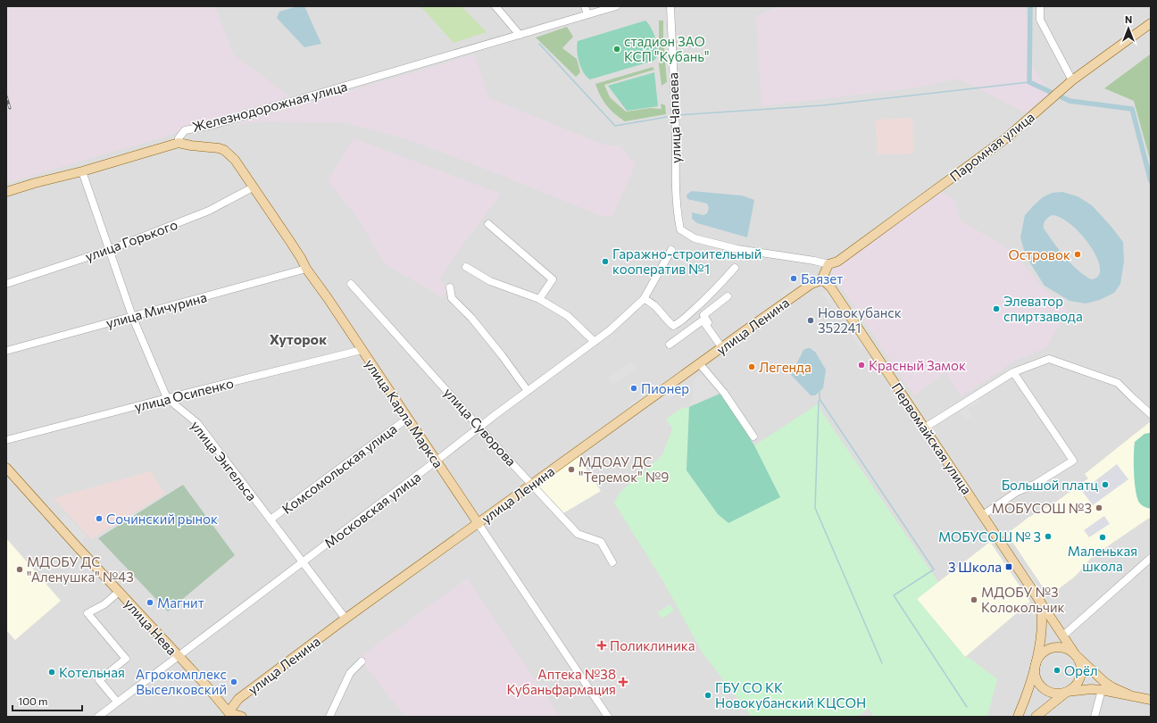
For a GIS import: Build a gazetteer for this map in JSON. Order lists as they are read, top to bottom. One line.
{"streets":{"main road":["Железнодорожная улица","Паромная улица","улица Ленина","улица Карла Маркса","Первомайская улица","улица Нева"],"street":["улица Чапаева","улица Горького","улица Мичурина","улица Осипенко","улица Суворова","улица Энгельса","Комсомольская улица","Московская улица"]},"crossings":[["Железнодорожная улица","улица Карла Маркса"],["Железнодорожная улица","улица Энгельса"],["улица Чапаева","Паромная улица"],["улица Горького","улица Карла Маркса"],["улица Горького","улица Энгельса"],["улица Мичурина","улица Карла Маркса"],["улица Мичурина","улица Энгельса"],["улица Ленина","улица Карла Маркса"],["улица Ленина","улица Суворова"],["улица Ленина","Первомайская улица"],["улица Ленина","улица Энгельса"],["улица Ленина","улица Нева"],["улица Осипенко","улица Карла Маркса"],["улица Осипенко","улица Энгельса"],["улица Карла Маркса","Комсомольская улица"],["улица Карла Маркса","Московская улица"],["улица Суворова","Московская улица"],["улица Энгельса","Комсомольская улица"],["улица Энгельса","Московская улица"],["Московская улица","улица Нева"]],"districts":["Хуторок"],"places":{"other":["стадион ЗАО КСП \"Кубань\"","Островок","Гаражно-строительный кооператив №1","Баязет","Элеватор спиртзавода","Новокубанск 352241","Красный Замок","Легенда","Пионер","МДОАУ ДС \"Теремок\" №9","Большой платц","МОБУСОШ №3","Сочинский рынок","МОБУСОШ № 3","Маленькая школа","МДОБУ ДС \"Аленушка\" №43","МДОБУ №3 Колокольчик","Магнит","Орёл","Котельная","Агрокомплекс Выселковский","ГБУ СО КК Новокубанский КЦСОН"],"transit":["3 Школа"],"health":["Поликлиника","Аптека №38 Кубаньфармация"]},"scale_bar":"100 m","north":"top"}
